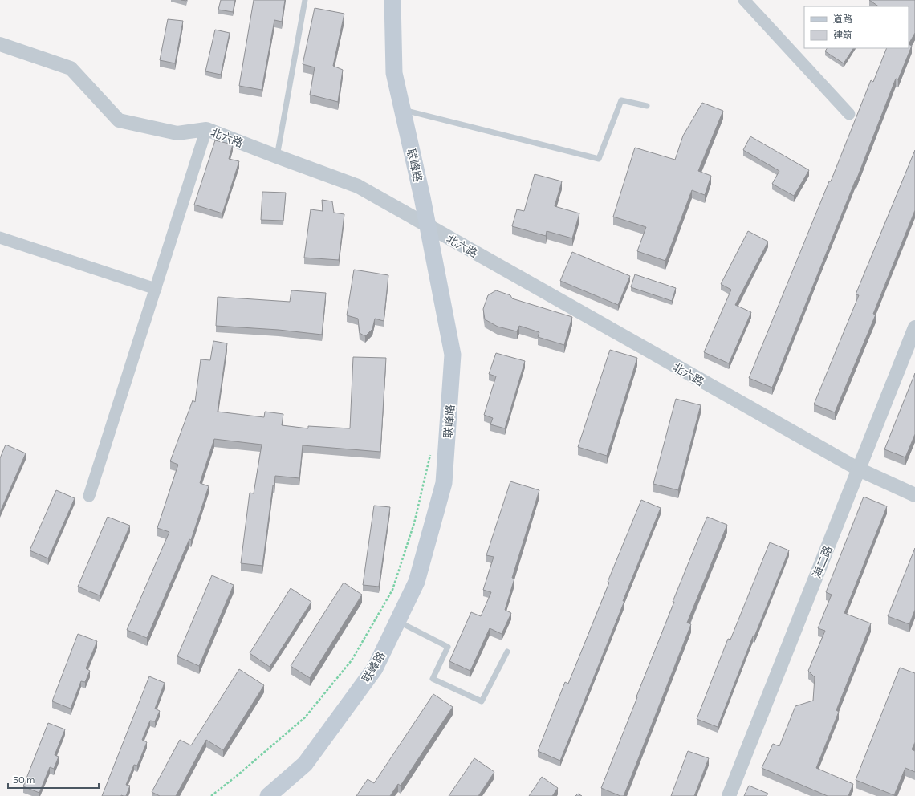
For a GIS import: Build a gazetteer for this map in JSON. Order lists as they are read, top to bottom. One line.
{"streets":{"main road":["联峰路"],"street":["北六路","海二路"]},"crossings":[["北六路","联峰路"],["北六路","海二路"]],"legend":["道路","建筑"],"scale_bar":"50 m"}
